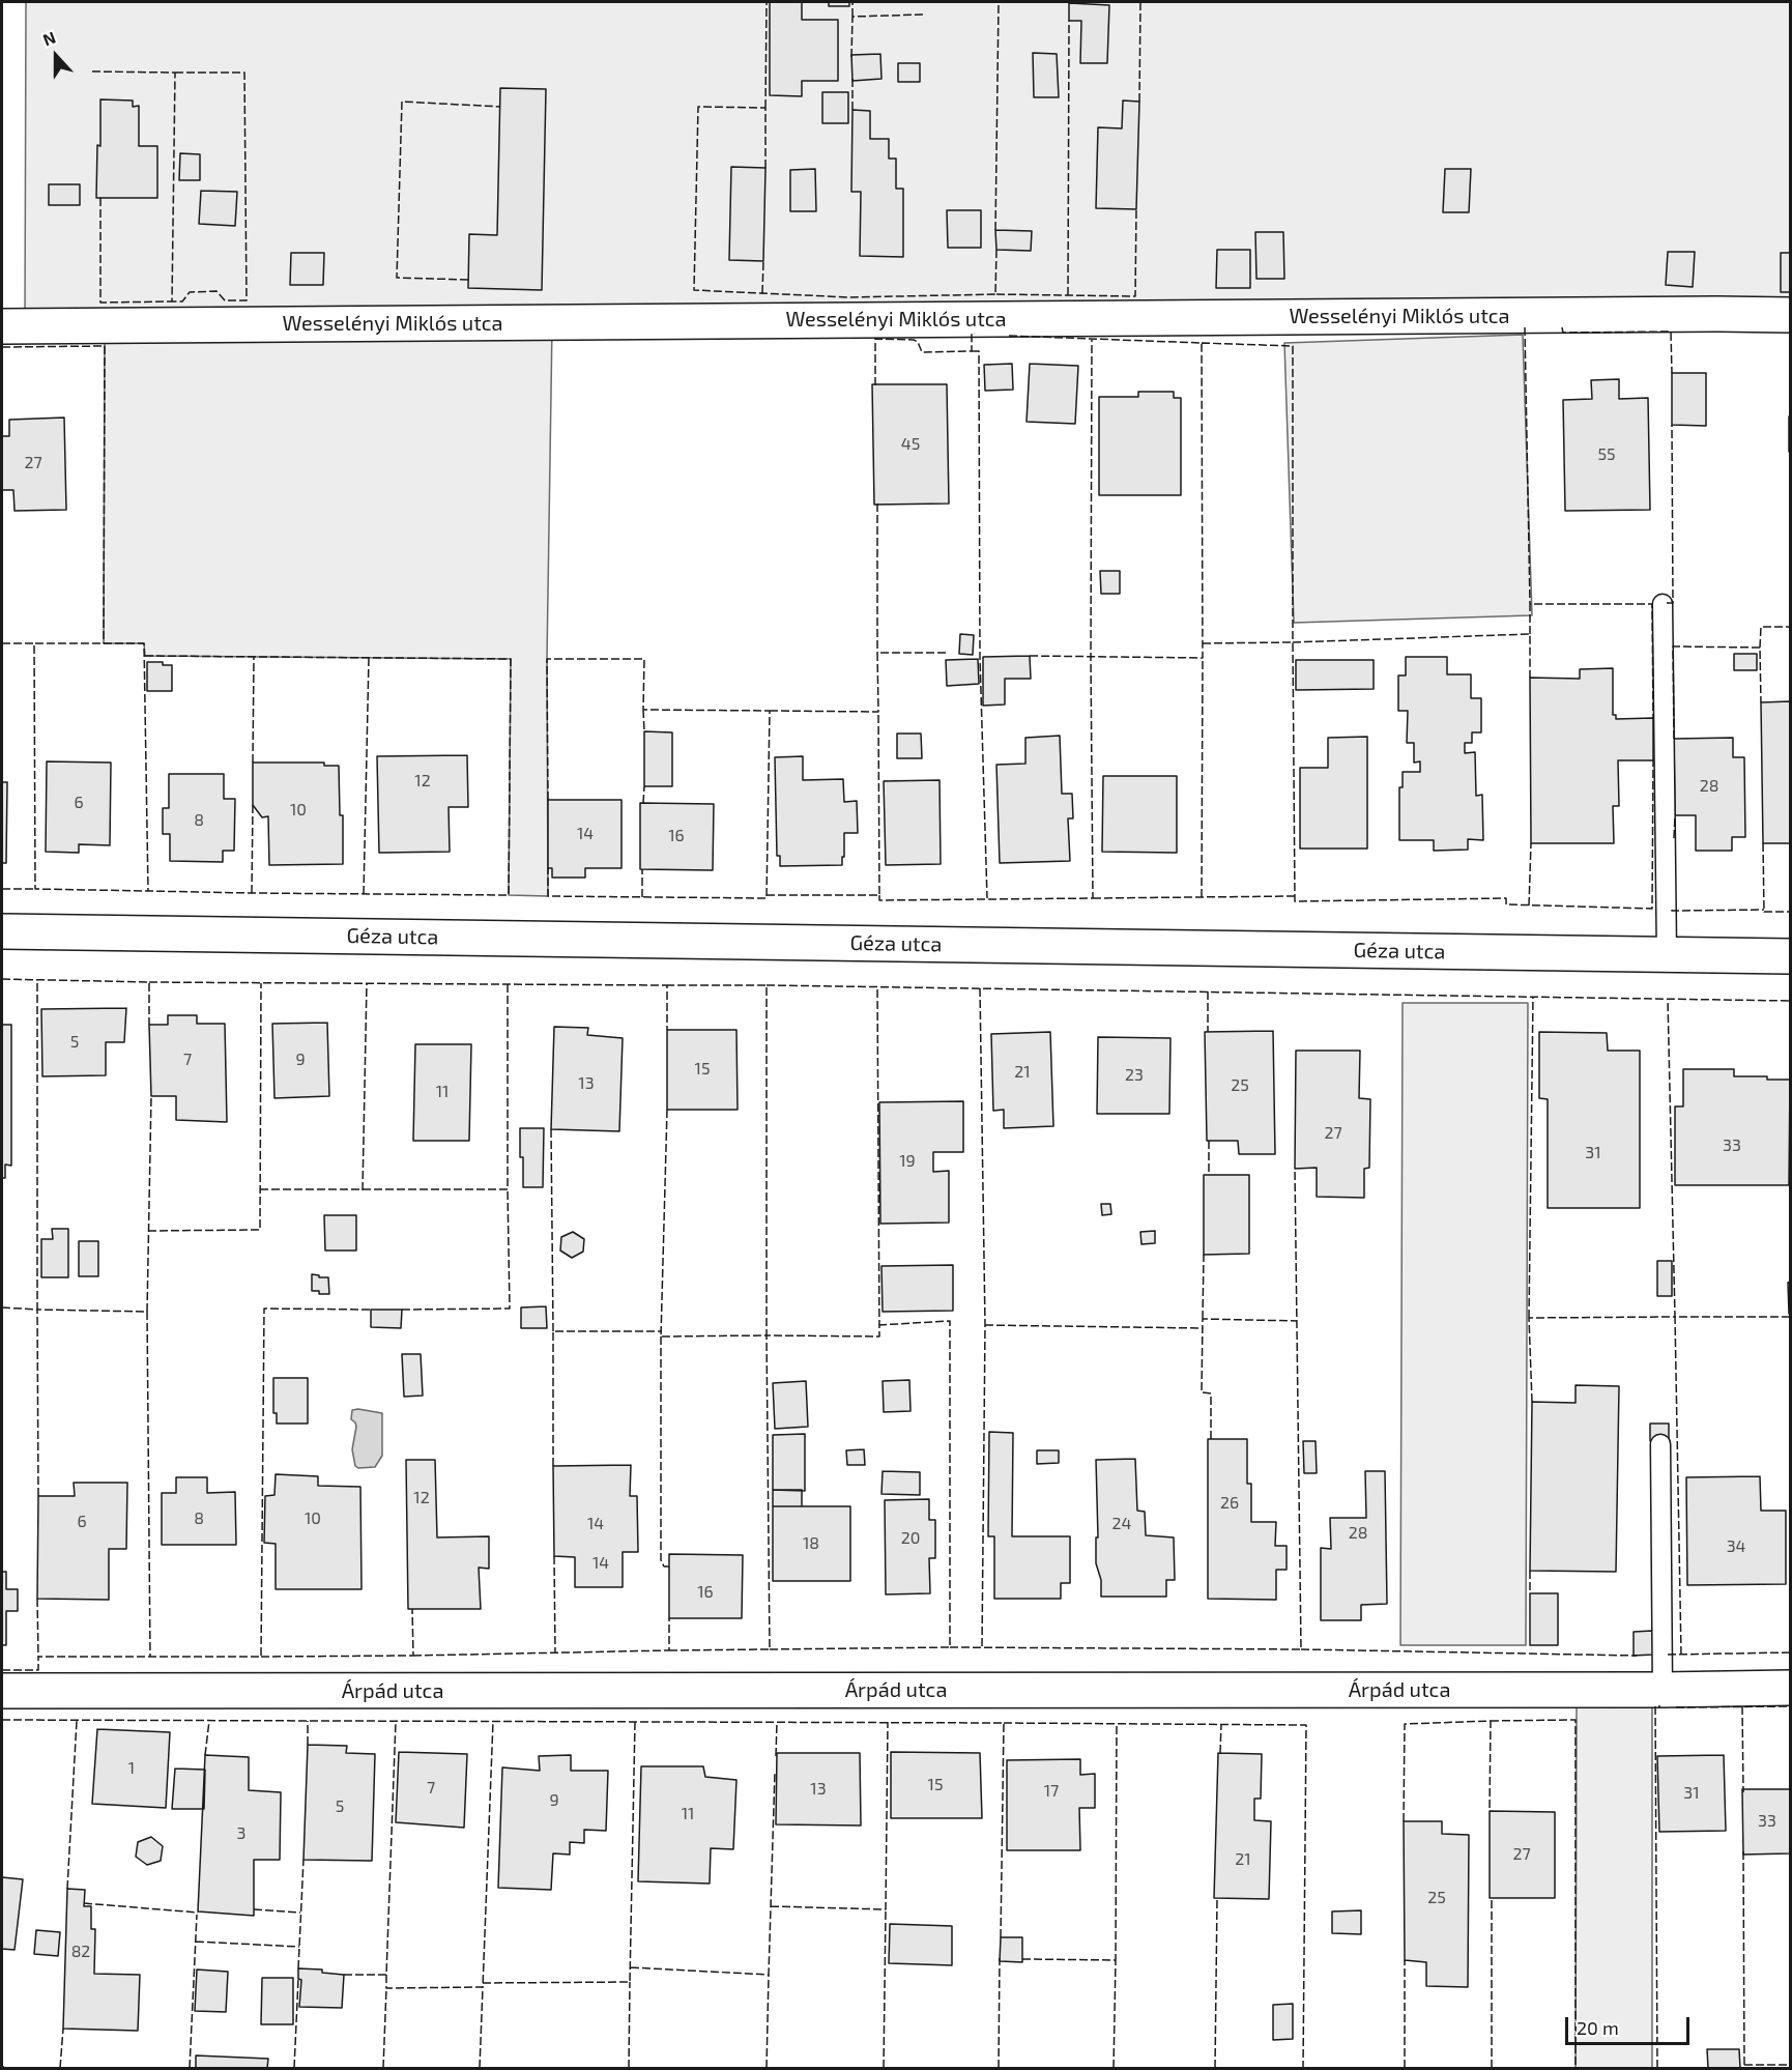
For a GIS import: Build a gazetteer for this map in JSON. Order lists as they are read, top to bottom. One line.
{"streets":{"street":["Wesselényi Miklós utca","Géza utca","Árpád utca"]},"house_numbers":["45","55","27","12","28","6","10","8","14","16","5","7","9","15","21","23","13","25","11","27","33","31","19","12","26","8","10","6","14","24","28","20","18","34","14","16","1","15","7","13","17","31","9","5","11","33","3","27","21","25","82"],"scale_bar":"20 m","north":"top"}
